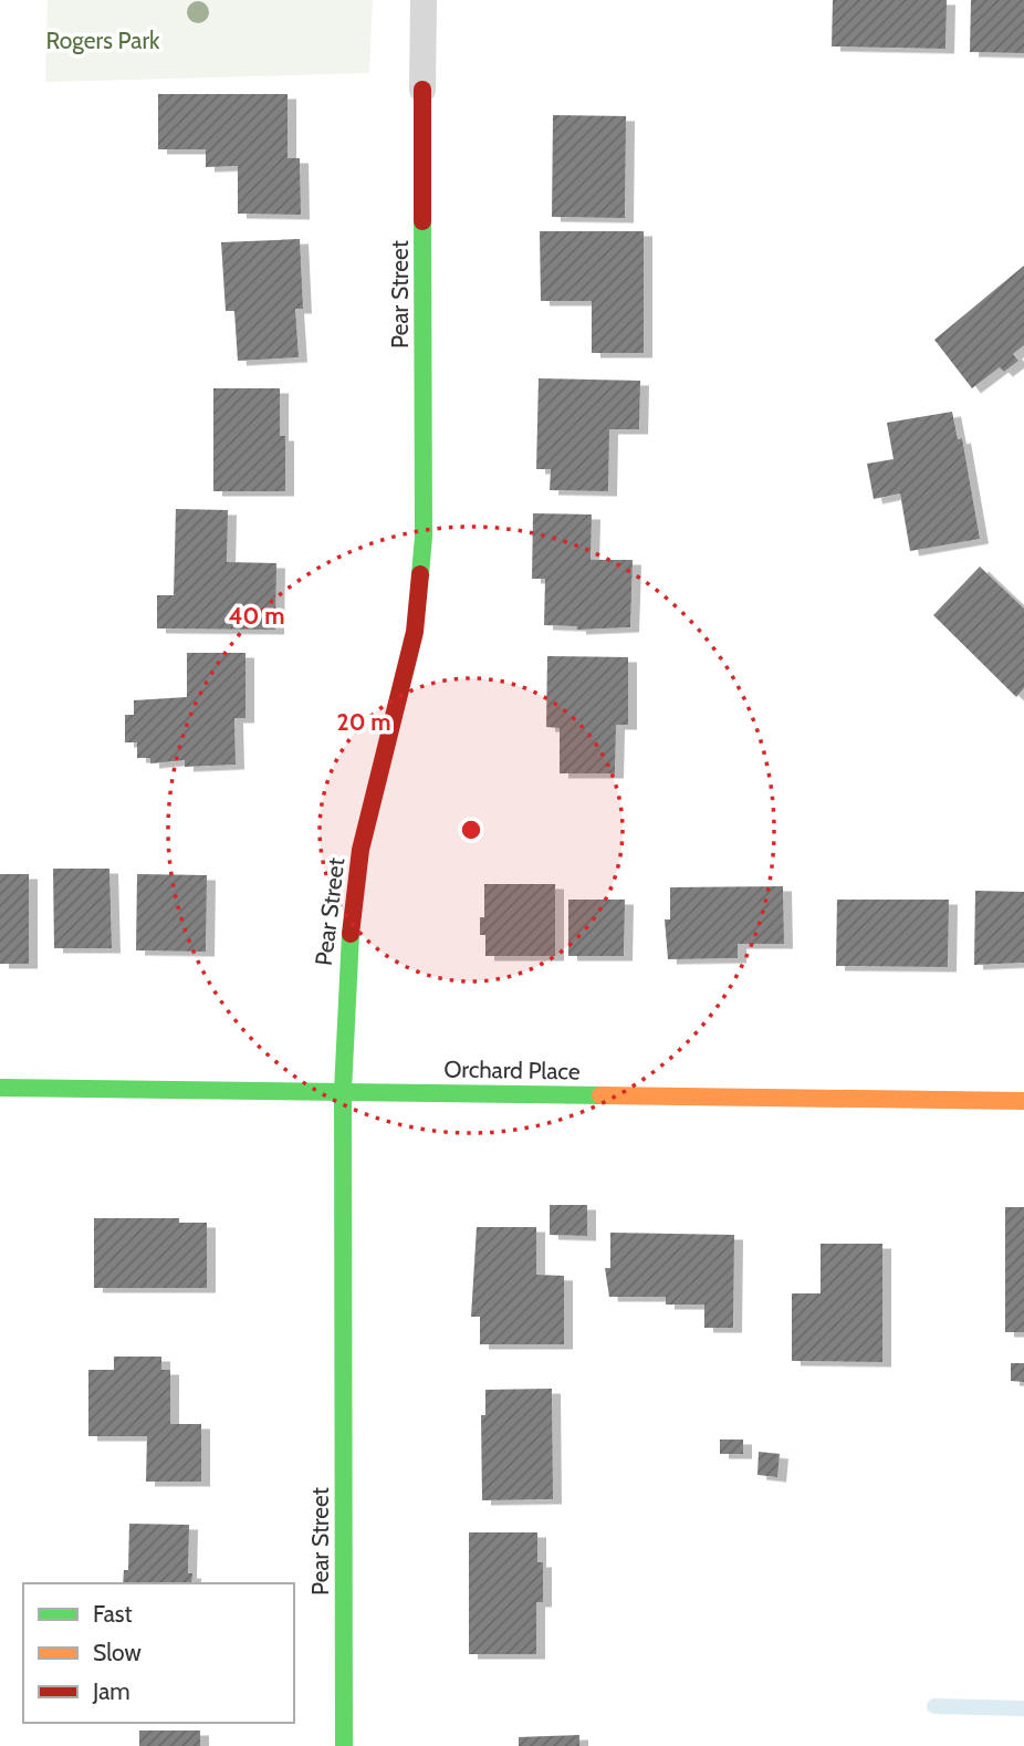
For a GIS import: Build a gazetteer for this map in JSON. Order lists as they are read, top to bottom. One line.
{"streets":{"street":["Pear Street","Orchard Place"]},"crossings":[["Pear Street","Orchard Place"]],"parks":["Rogers Park"],"legend":["Fast","Slow","Jam"],"rings":["40 m","20 m"]}
